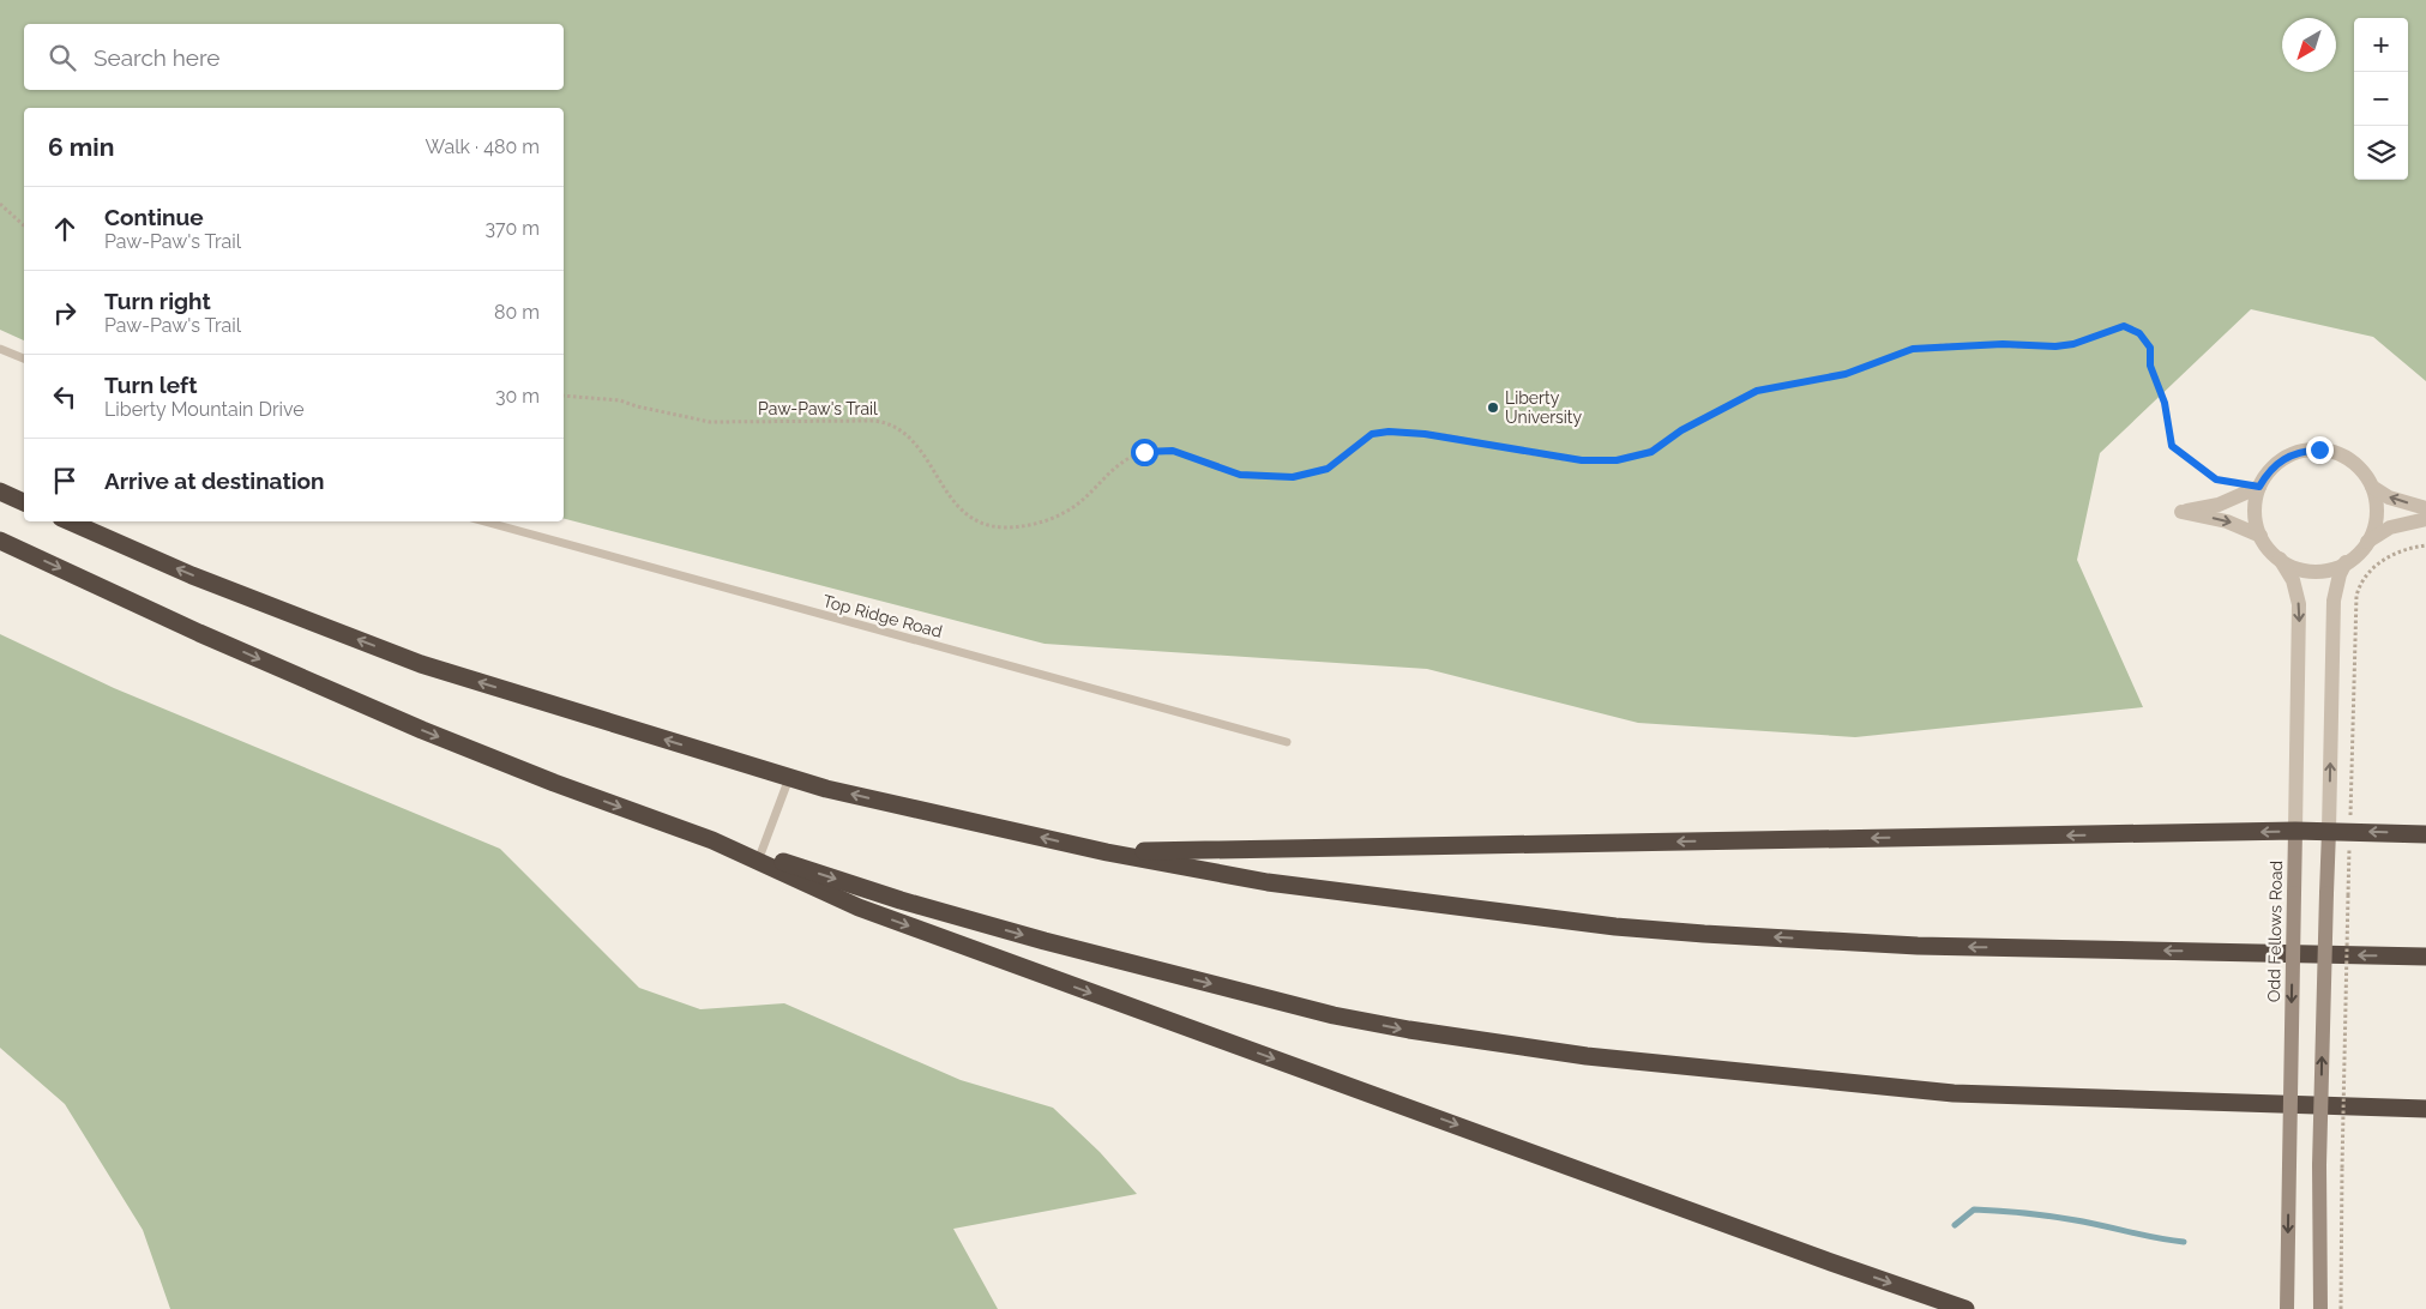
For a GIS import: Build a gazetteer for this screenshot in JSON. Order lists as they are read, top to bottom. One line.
{"streets":{"main road":["Odd Fellows Road"],"lane":["Top Ridge Road"],"path":["Paw-Paw's Trail"]},"crossings":[["Paw-Paw's Trail","Odd Fellows Road"]],"places":["Liberty University"],"north":"bottom left","page":{"map_buttons":["+","−"],"search":"Search here","heading":["6 min","Walk · 480 m"],"list":[["Continue","Paw-Paw's Trail","370 m"],["Turn right","Paw-Paw's Trail","80 m"],["Turn left","Liberty Mountain Drive","30 m"],"Arrive at destination"]}}
